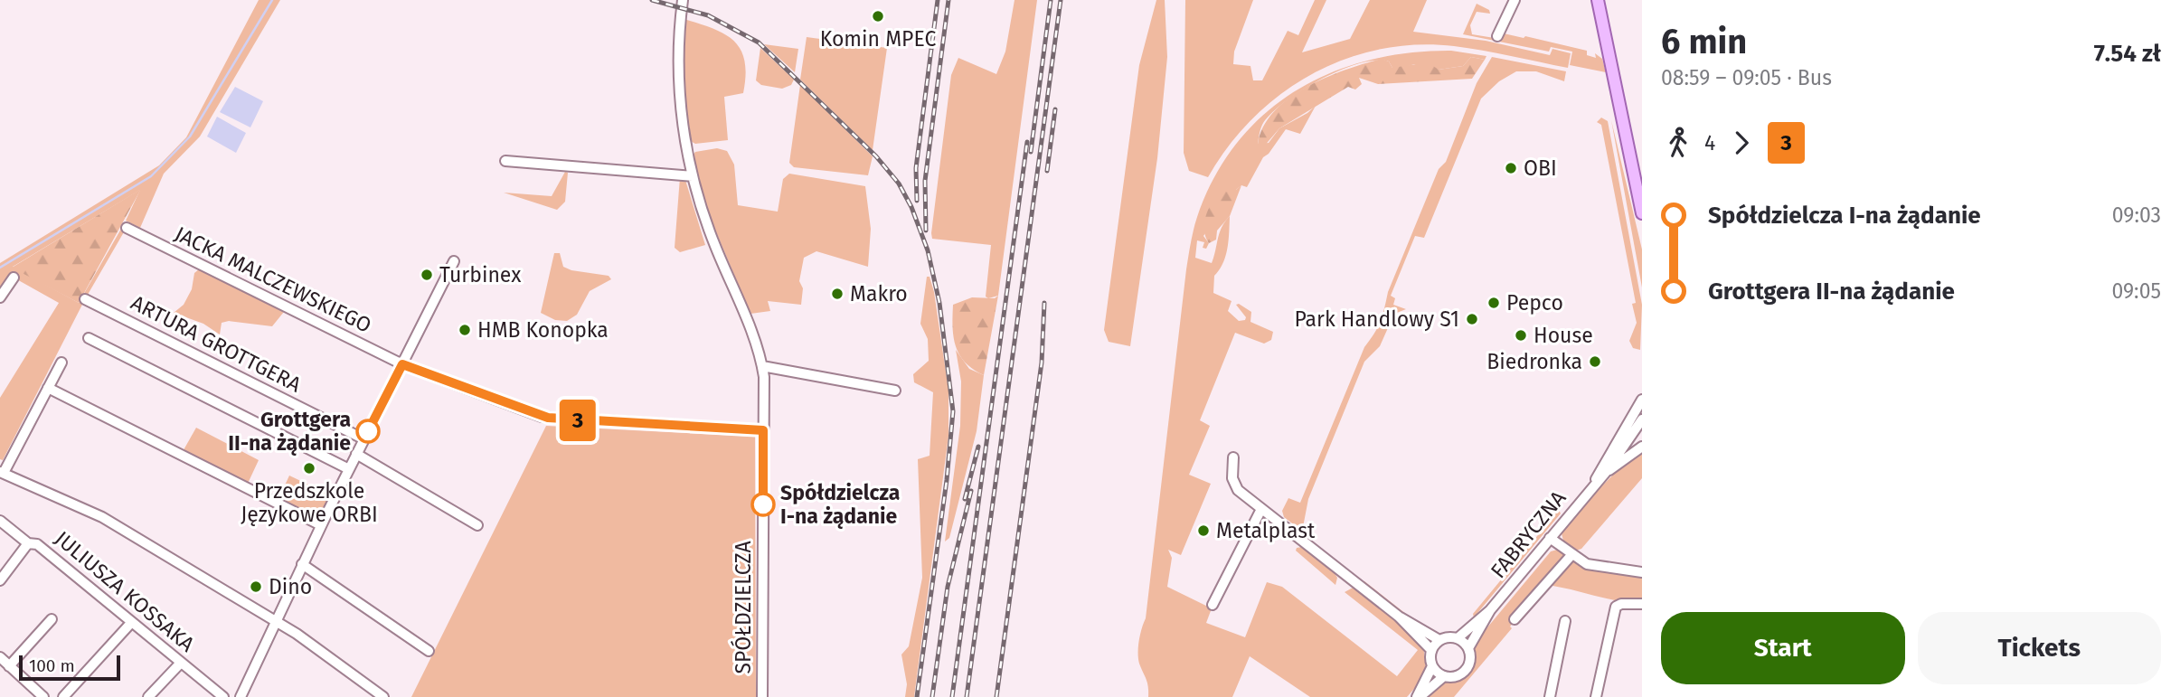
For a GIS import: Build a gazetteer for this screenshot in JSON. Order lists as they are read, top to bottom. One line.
{"streets":{"street":["JACKA MALCZEWSKIEGO","ARTURA GROTTGERA","FABRYCZNA","JULIUSZA KOSSAKA","SPÓŁDZIELCZA"]},"crossings":[["JACKA MALCZEWSKIEGO","SPÓŁDZIELCZA"]],"places":["Komin MPEC","OBI","Turbinex","Makro","Pepco","Park Handlowy S1","HMB Konopka","House","Biedronka","Grottgera II-na żądanie","Przedszkole Językowe ORBI","Spółdzielcza I-na żądanie","Metalplast","Dino"],"lines":["bus line 3"],"scale_bar":"100 m","page":{"on_map":"3","heading":["6 min","08:59 – 09:05 · Bus","7.54 zł"],"legs":["4","3"],"list":[{"name":"Spółdzielcza I-na żądanie","value":"09:03"},{"name":"Grottgera II-na żądanie","value":"09:05"}],"buttons":["Start","Tickets"],"scale":"100 m"}}
